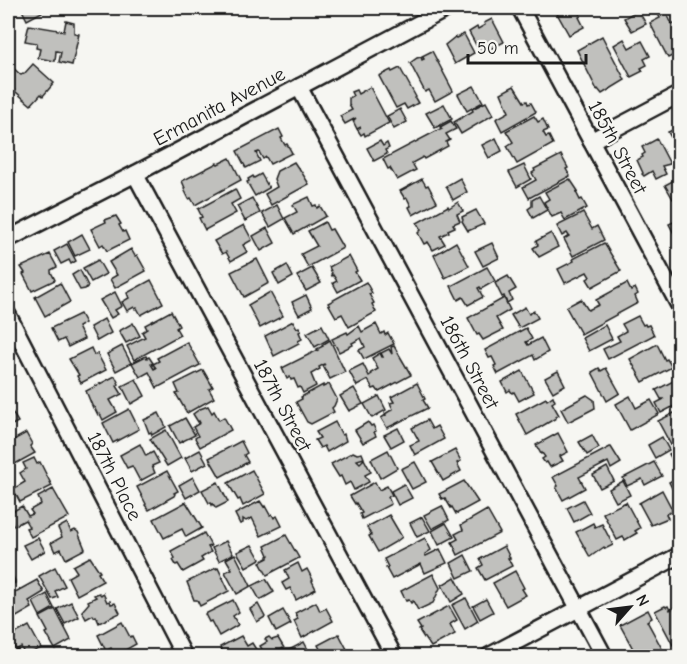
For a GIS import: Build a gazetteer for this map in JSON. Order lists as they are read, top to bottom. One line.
{"streets":{"street":["Ermanita Avenue","185th Street","186th Street","187th Street","187th Place"]},"crossings":[["Ermanita Avenue","186th Street"],["Ermanita Avenue","187th Street"]],"scale_bar":"50 m","north":"top right"}
